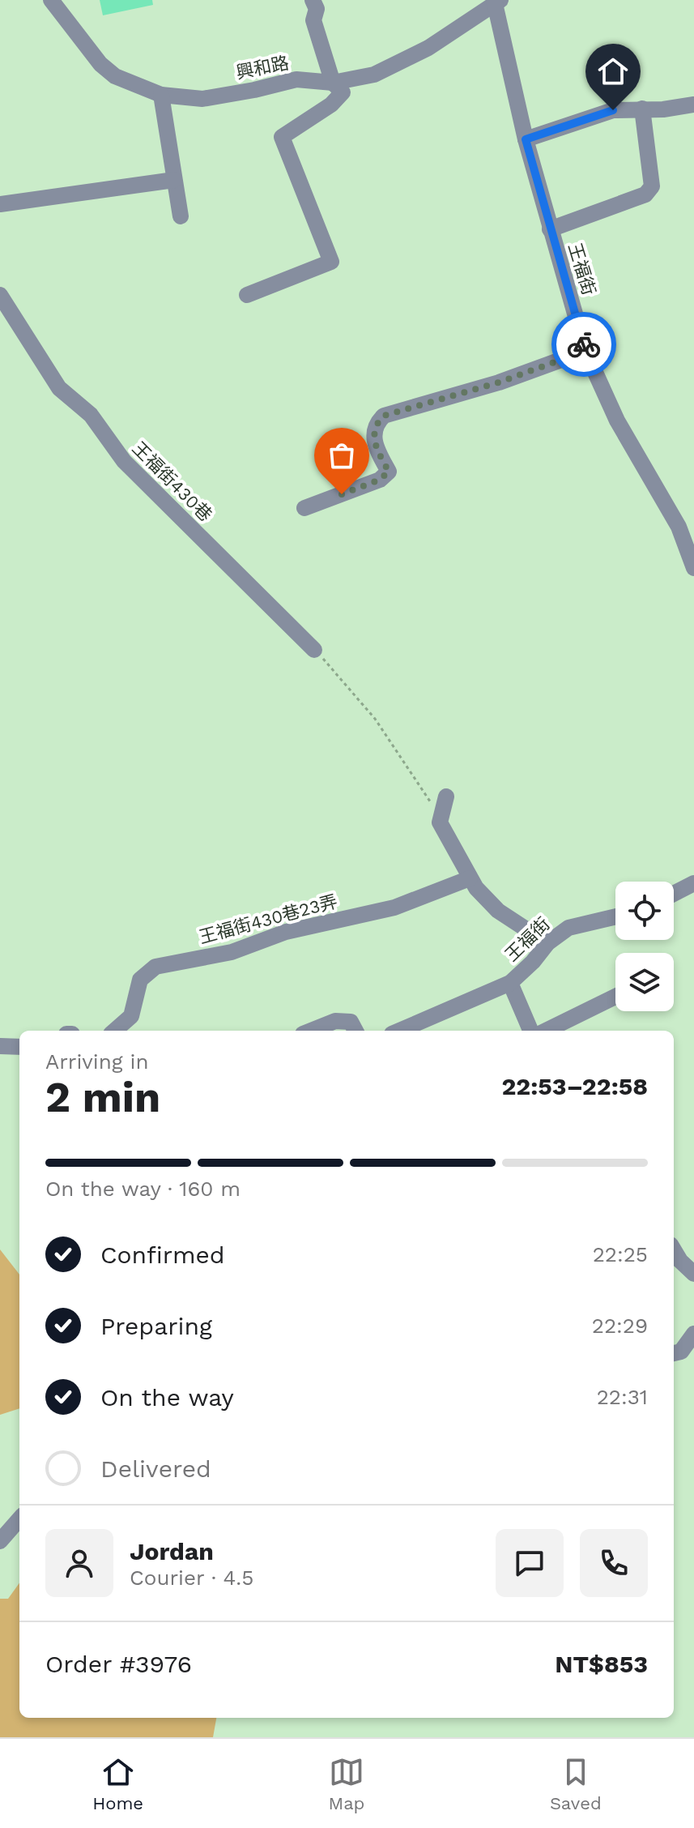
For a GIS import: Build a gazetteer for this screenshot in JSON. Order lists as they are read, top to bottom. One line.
{"streets":{"street":["興和路","王福街","王福街430巷","王福街430巷23弄"]},"crossings":[["興和路","王福街"]],"page":{"heading":["2 min","Arriving in","22:53–22:58"],"panel":["Jordan","Courier · 4.5","Order #3976","NT$853"],"bar":"On the way · 160 m","list":[["Confirmed","22:25"],["Preparing","22:29"],["On the way","22:31"],"Delivered"],"tabs":["Home","Map","Saved"]}}
